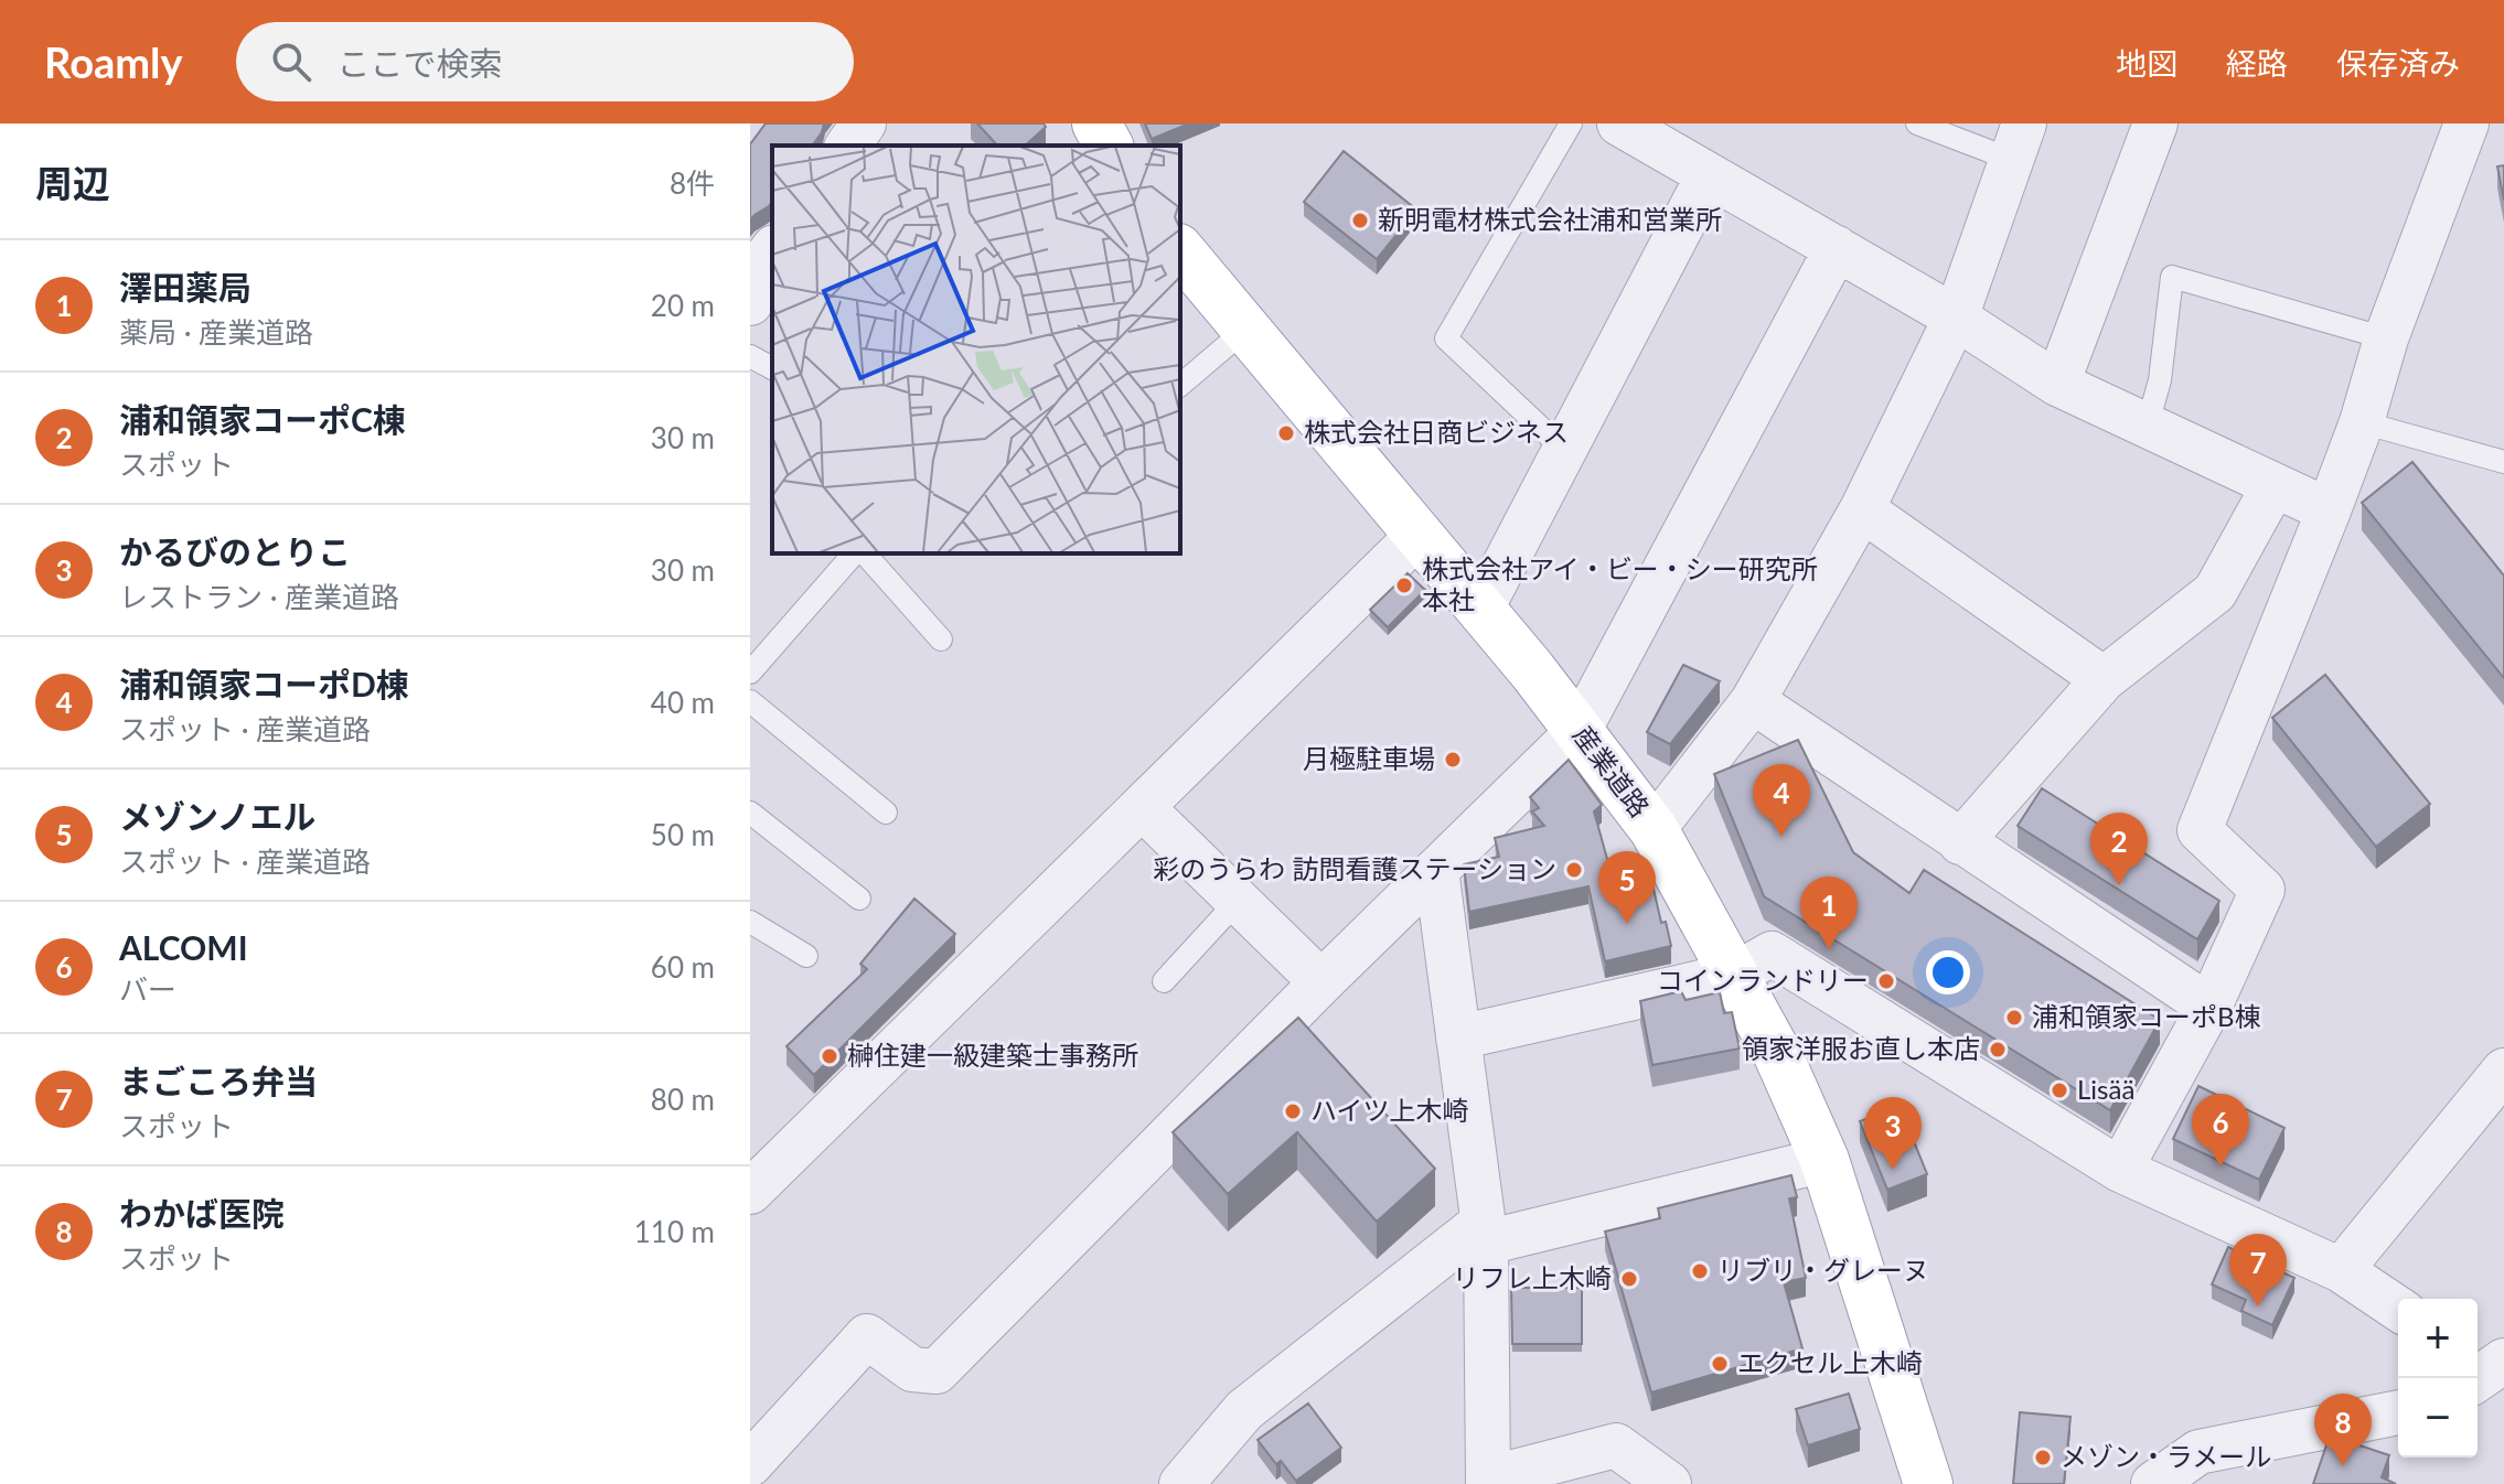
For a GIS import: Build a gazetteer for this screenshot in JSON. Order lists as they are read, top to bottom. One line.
{"streets":{"main road":["産業道路"]},"places":["新明電材株式会社浦和営業所","株式会社日商ビジネス","株式会社アイ・ビー・シー研究所 本社","月極駐車場","彩のうらわ 訪問看護ステーション","コインランドリー","浦和領家コーポB棟","領家洋服お直し本店","榊住建一級建築士事務所","Lisää","ハイツ上木崎","リブリ・グレーヌ","リフレ上木崎","エクセル上木崎","メゾン・ラメール"],"page":{"header":"Roamly","search":"ここで検索","nav":["地図","経路","保存済み"],"heading":["周辺","8件"],"list":[{"mark":"1","name":"澤田薬局","note":"薬局 · 産業道路","value":"20 m"},{"mark":"2","name":"浦和領家コーポC棟","note":"スポット","value":"30 m"},{"mark":"3","name":"かるびのとりこ","note":"レストラン · 産業道路","value":"30 m"},{"mark":"4","name":"浦和領家コーポD棟","note":"スポット · 産業道路","value":"40 m"},{"mark":"5","name":"メゾンノエル","note":"スポット · 産業道路","value":"50 m"},{"mark":"6","name":"ALCOMI","note":"バー","value":"60 m"},{"mark":"7","name":"まごころ弁当","note":"スポット","value":"80 m"},{"mark":"8","name":"わかば医院","note":"スポット","value":"110 m"}],"pins":["4","2","5","1","6","3","7","8"],"map_buttons":["+","−"]}}
